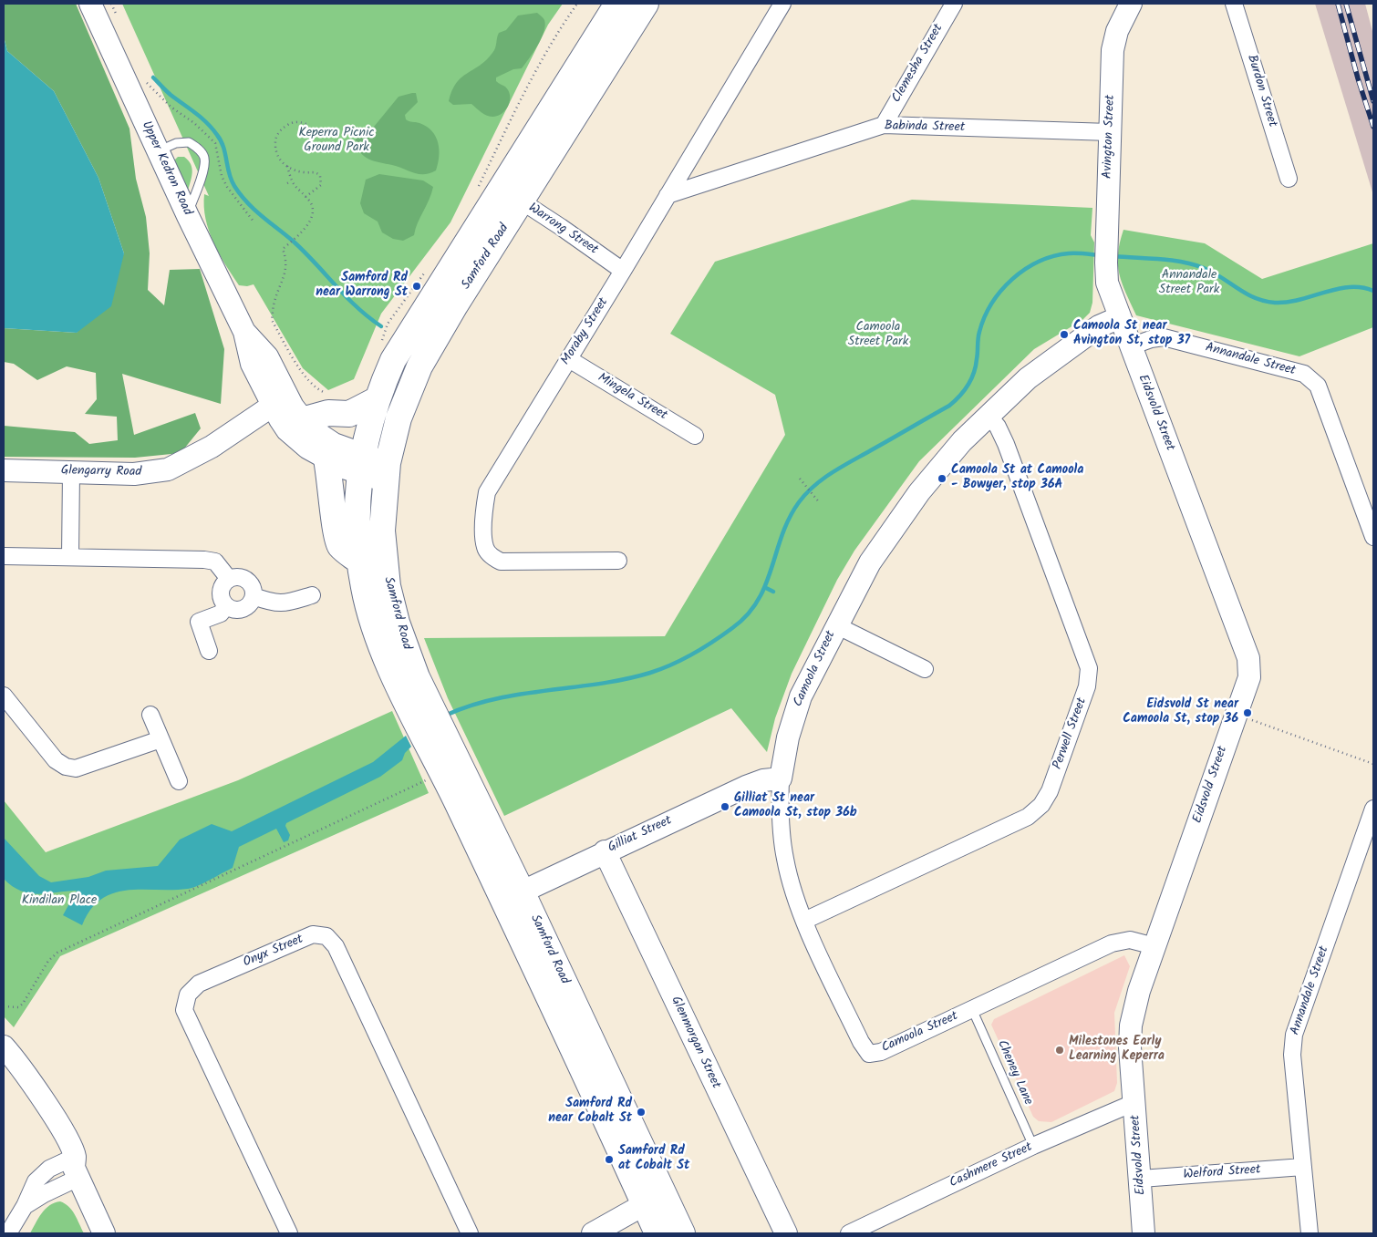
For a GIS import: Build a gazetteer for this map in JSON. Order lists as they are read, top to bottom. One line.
{"streets":{"main road":["Samford Road"],"street":["Clemesha Street","Burdon Street","Babinda Street","Avington Street","Upper Kedron Road","Warrong Street","Moraby Street","Annandale Street","Mingela Street","Eidsvold Street","Glengarry Road","Camoola Street","Perwell Street","Gilliat Street","Onyx Street","Glenmorgan Street","Cashmere Street","Welford Street"],"lane":["Cheney Lane"]},"crossings":[["Clemesha Street","Babinda Street"],["Babinda Street","Avington Street"],["Babinda Street","Moraby Street"],["Avington Street","Eidsvold Street"],["Upper Kedron Road","Samford Road"],["Upper Kedron Road","Glengarry Road"],["Warrong Street","Samford Road"],["Warrong Street","Moraby Street"],["Samford Road","Gilliat Street"],["Moraby Street","Mingela Street"],["Annandale Street","Eidsvold Street"],["Annandale Street","Welford Street"],["Eidsvold Street","Camoola Street"],["Eidsvold Street","Cashmere Street"],["Eidsvold Street","Welford Street"],["Camoola Street","Perwell Street"],["Camoola Street","Gilliat Street"],["Camoola Street","Cheney Lane"],["Gilliat Street","Glenmorgan Street"],["Cheney Lane","Cashmere Street"]],"parks":["Keperra Picnic Ground Park","Annandale Street Park","Camoola Street Park","Kindilan Place"],"places":["Samford Rd near Warrong St","Camoola St near Avington St, stop 37","Camoola St at Camoola - Bowyer, stop 36A","Eidsvold St near Camoola St, stop 36","Gilliat St near Camoola St, stop 36b","Milestones Early Learning Keperra","Samford Rd near Cobalt St","Samford Rd at Cobalt St"]}
